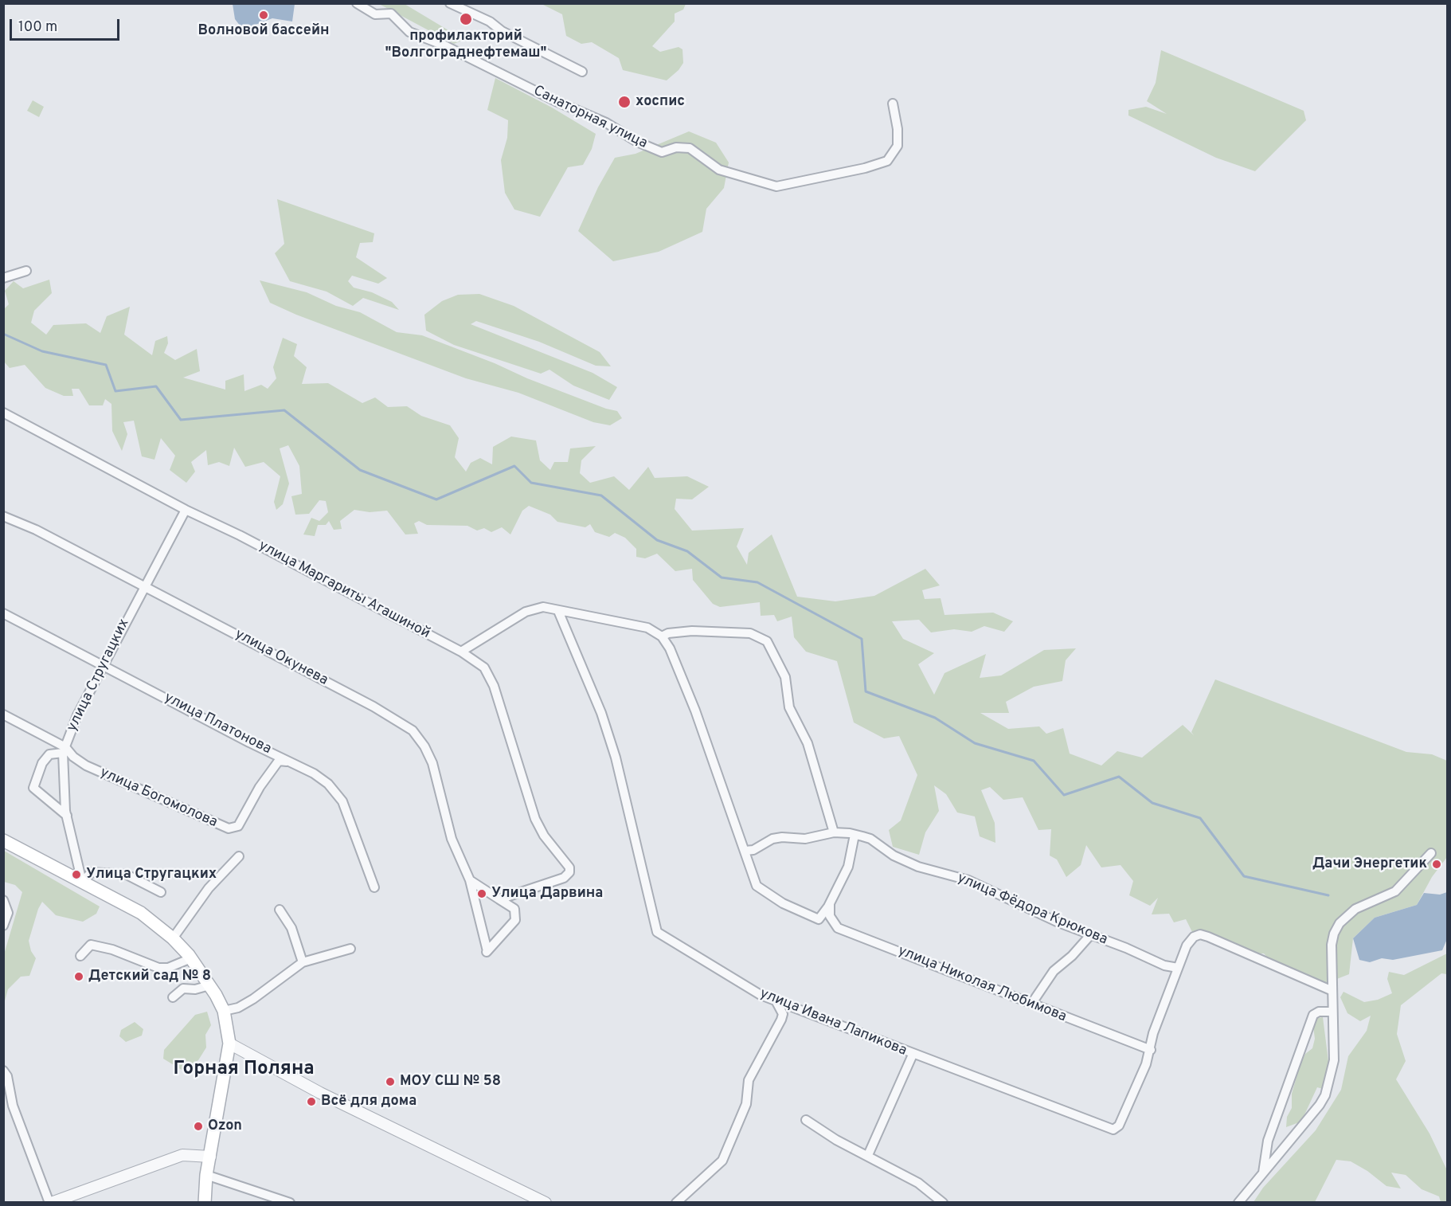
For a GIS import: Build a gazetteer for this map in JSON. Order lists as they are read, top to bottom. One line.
{"streets":{"street":["Санаторная улица","улица Маргариты Агашиной","улица Окунева","улица Стругацких","улица Платонова","улица Богомолова","улица Фёдора Крюкова","улица Николая Любимова","улица Ивана Лапикова"]},"crossings":[["улица Маргариты Агашиной","улица Окунева"],["улица Маргариты Агашиной","улица Стругацких"],["улица Окунева","улица Стругацких"],["улица Стругацких","улица Платонова"],["улица Стругацких","улица Богомолова"],["улица Николая Любимова","улица Ивана Лапикова"]],"districts":["Горная Поляна"],"places":["Волновой бассейн","профилакторий \"Волгограднефтемаш\"","хоспис","Дачи Энергетик","Улица Стругацких","Улица Дарвина","Детский сад № 8","МОУ СШ № 58","Всё для дома","Ozon"],"scale_bar":"100 m"}
